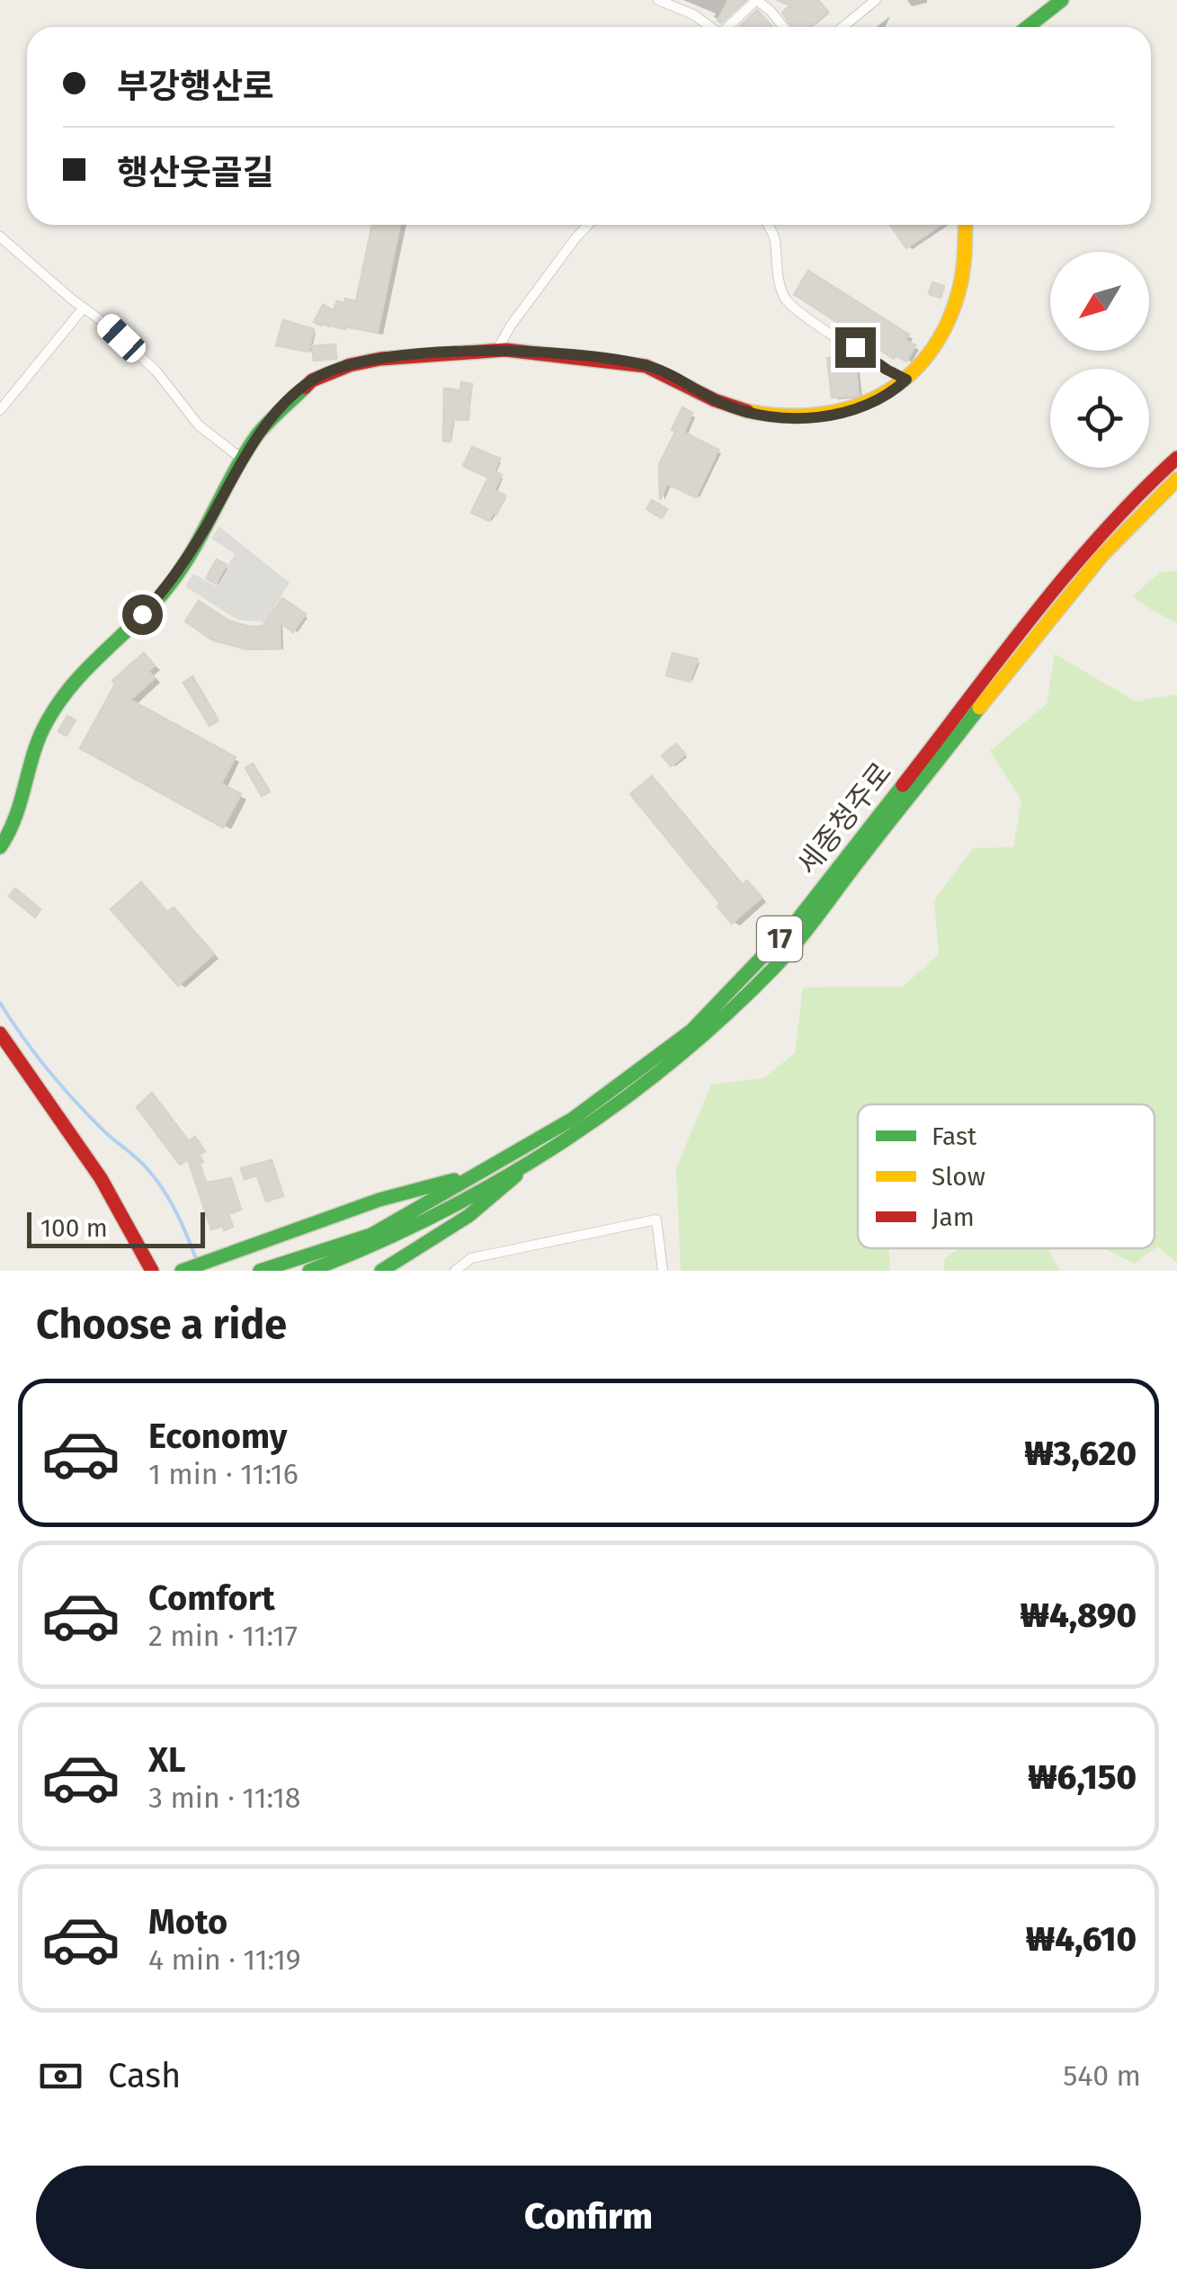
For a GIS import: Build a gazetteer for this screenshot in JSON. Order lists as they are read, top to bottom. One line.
{"streets":{"main road":["세종청주로","17"]},"legend":["Fast","Slow","Jam"],"scale_bar":"100 m","north":"bottom left","page":{"banner":["부강행산로","행산웃골길"],"scale":"100 m","heading":"Choose a ride","list":[{"name":"Economy","note":"1 min · 11:16","value":"₩3,620"},{"name":"Comfort","note":"2 min · 11:17","value":"₩4,890"},{"name":"XL","note":"3 min · 11:18","value":"₩6,150"},{"name":"Moto","note":"4 min · 11:19","value":"₩4,610"}],"pay":["Cash","540 m"],"buttons":"Confirm"}}
